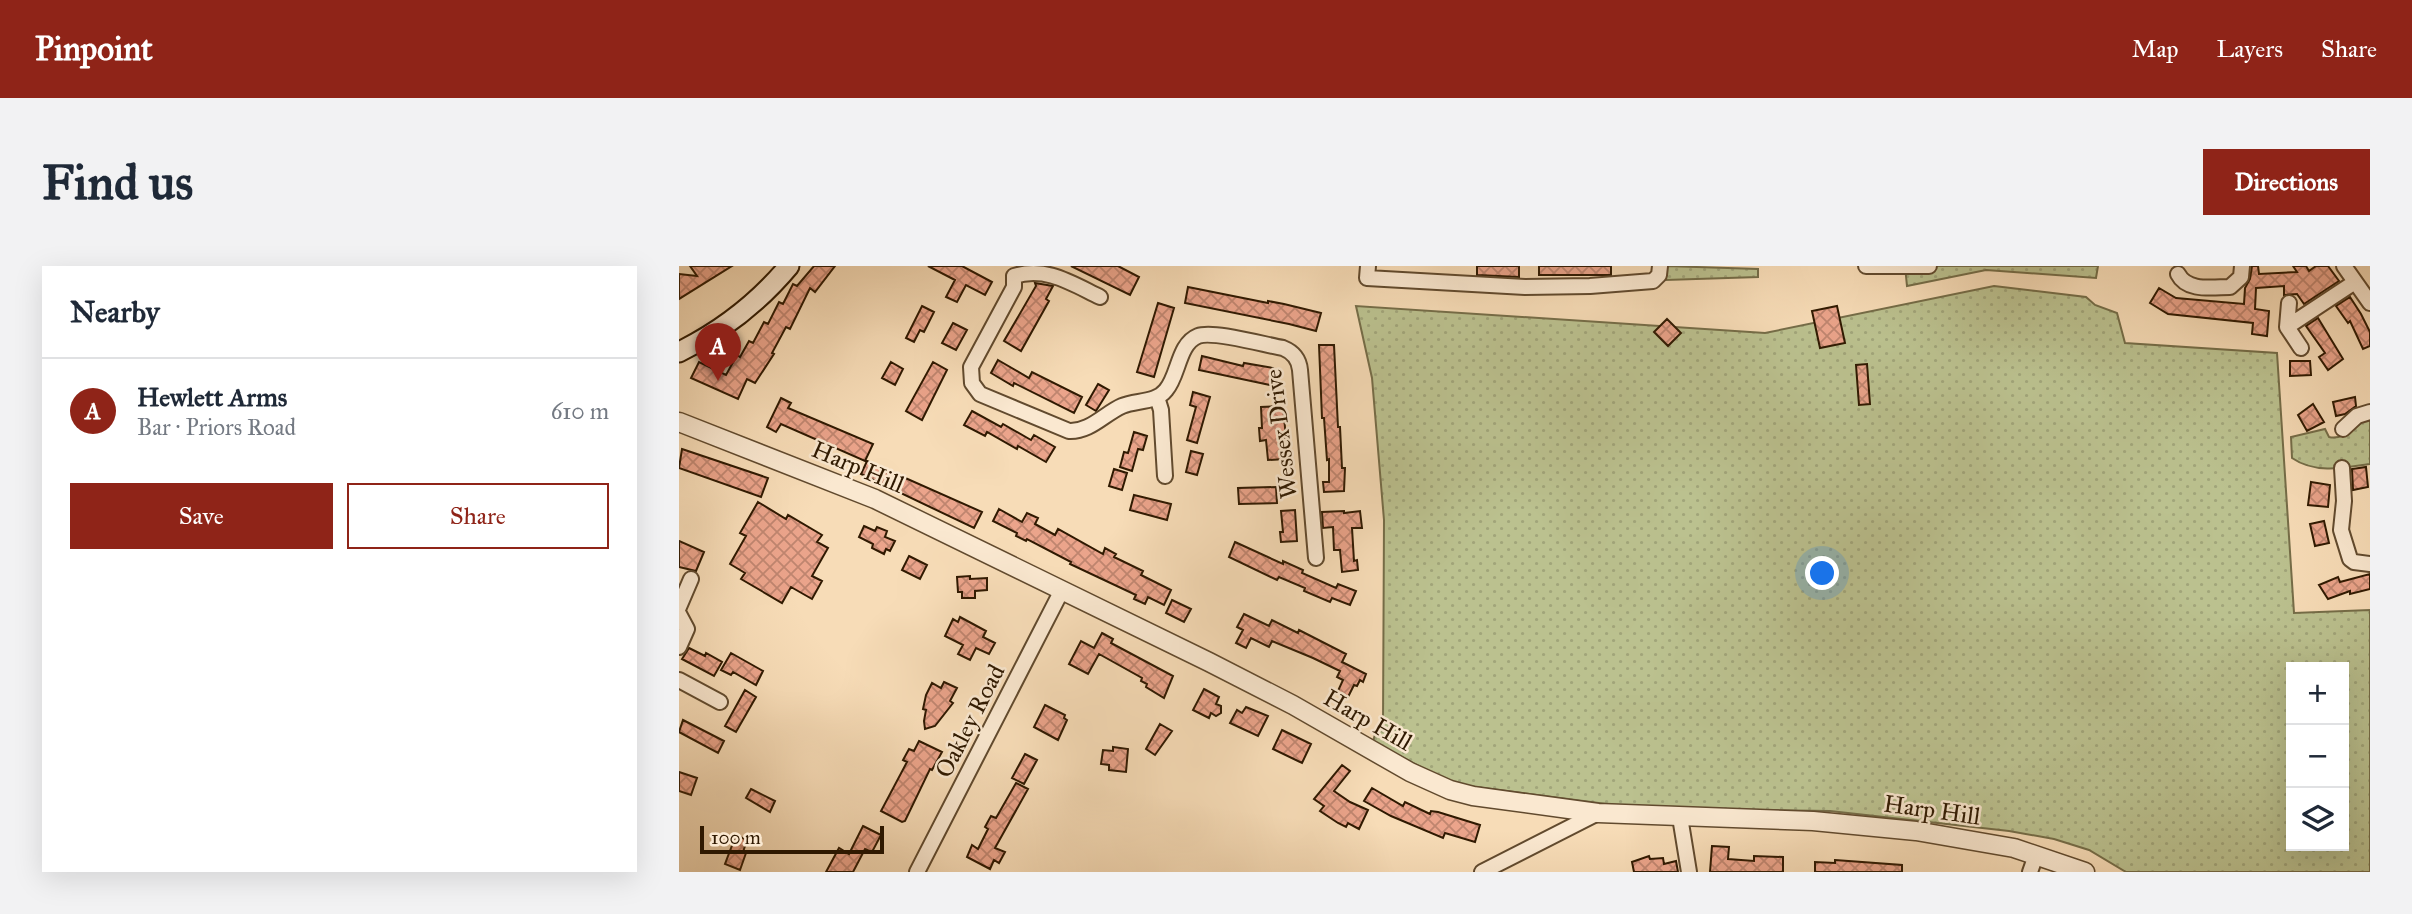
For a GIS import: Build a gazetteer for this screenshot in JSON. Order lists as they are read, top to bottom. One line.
{"streets":{"street":["Wessex Drive","Harp Hill","Oakley Road"]},"crossings":[["Harp Hill","Oakley Road"]],"scale_bar":"100 m","page":{"header":"Pinpoint","nav":["Map","Layers","Share"],"buttons":["Directions",["Save","Share"]],"title":"Find us","heading":"Nearby","pins":"A","list":[{"mark":"A","name":"Hewlett Arms","note":"Bar · Priors Road","value":"610 m"}],"map_buttons":["+","−"],"scale":"100 m"}}
